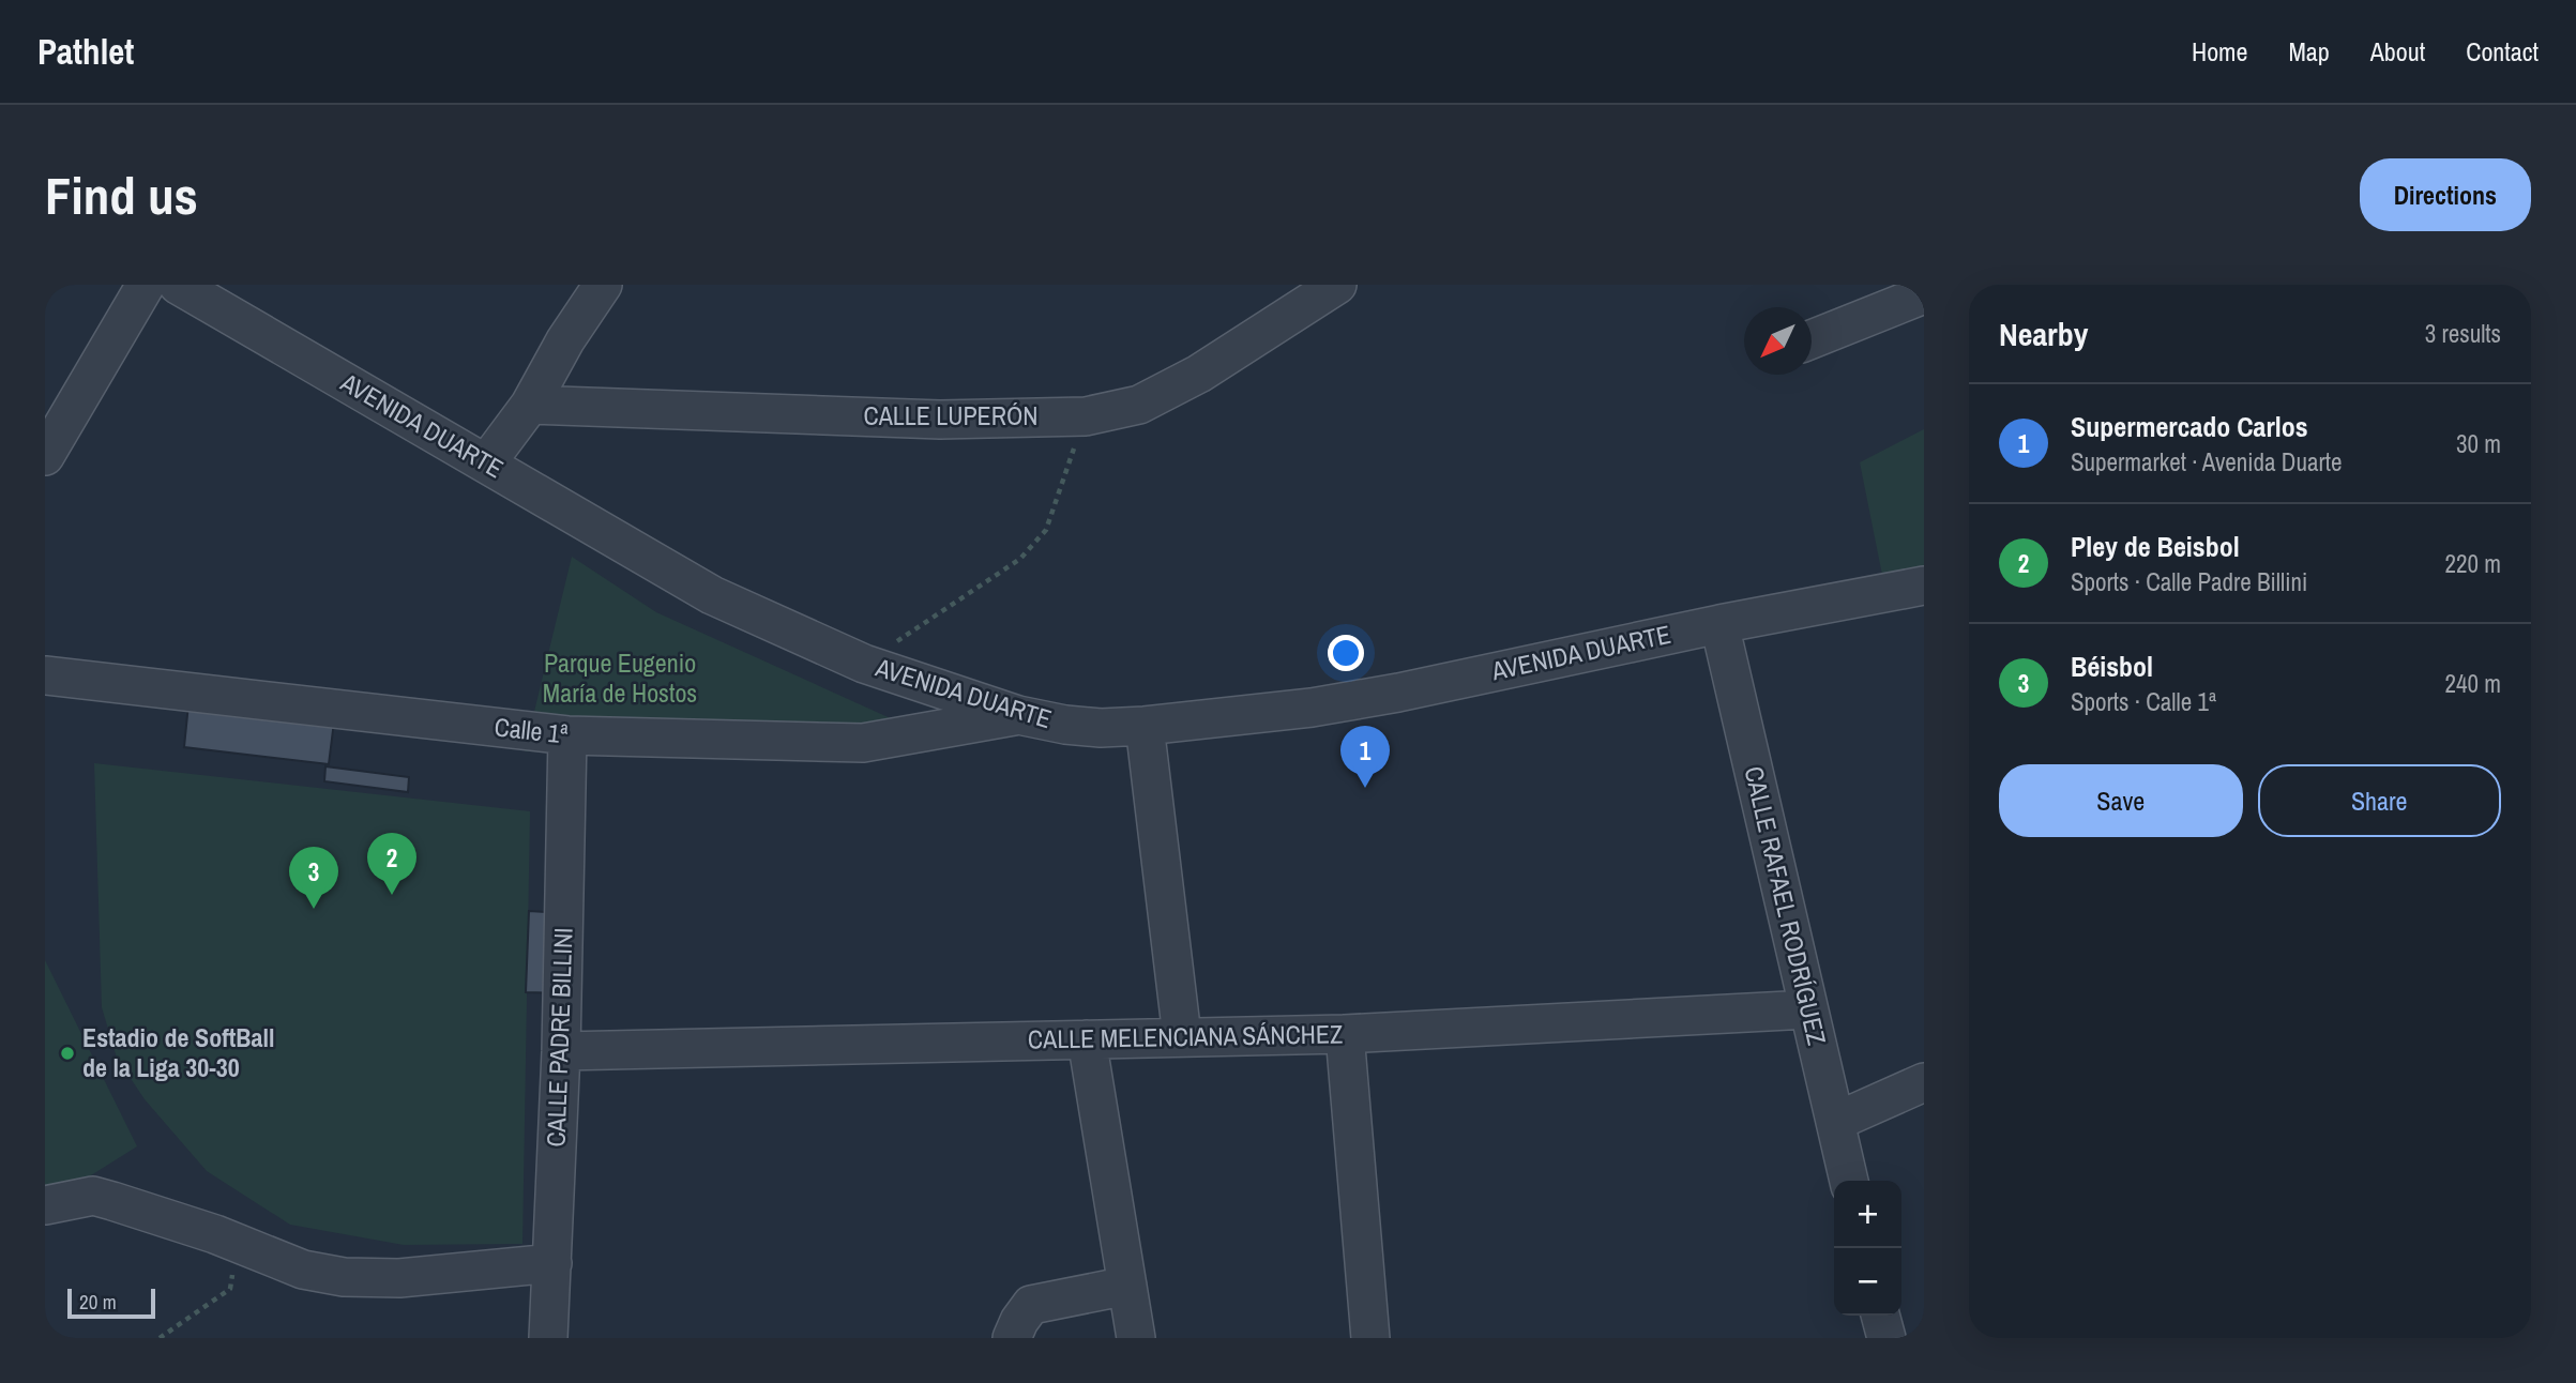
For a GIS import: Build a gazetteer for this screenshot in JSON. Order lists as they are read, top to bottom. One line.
{"streets":{"street":["CALLE LUPERÓN","AVENIDA DUARTE","Calle 1ª","CALLE RAFAEL RODRÍGUEZ","CALLE PADRE BILLINI","CALLE MELENCIANA SÁNCHEZ"]},"crossings":[["AVENIDA DUARTE","Calle 1ª"],["AVENIDA DUARTE","CALLE RAFAEL RODRÍGUEZ"],["Calle 1ª","CALLE PADRE BILLINI"],["CALLE RAFAEL RODRÍGUEZ","CALLE MELENCIANA SÁNCHEZ"],["CALLE PADRE BILLINI","CALLE MELENCIANA SÁNCHEZ"]],"parks":["Parque Eugenio María de Hostos"],"places":["Estadio de SoftBall de la Liga 30-30"],"scale_bar":"20 m","north":"bottom left","page":{"header":"Pathlet","nav":["Home","Map","About","Contact"],"buttons":["Directions",["Save","Share"]],"title":"Find us","heading":["Nearby","3 results"],"list":[{"mark":"1","name":"Supermercado Carlos","note":"Supermarket · Avenida Duarte","value":"30 m"},{"mark":"2","name":"Pley de Beisbol","note":"Sports · Calle Padre Billini","value":"220 m"},{"mark":"3","name":"Béisbol","note":"Sports · Calle 1ª","value":"240 m"}],"pins":["1","2","3"],"map_buttons":["+","−"],"scale":"20 m"}}
